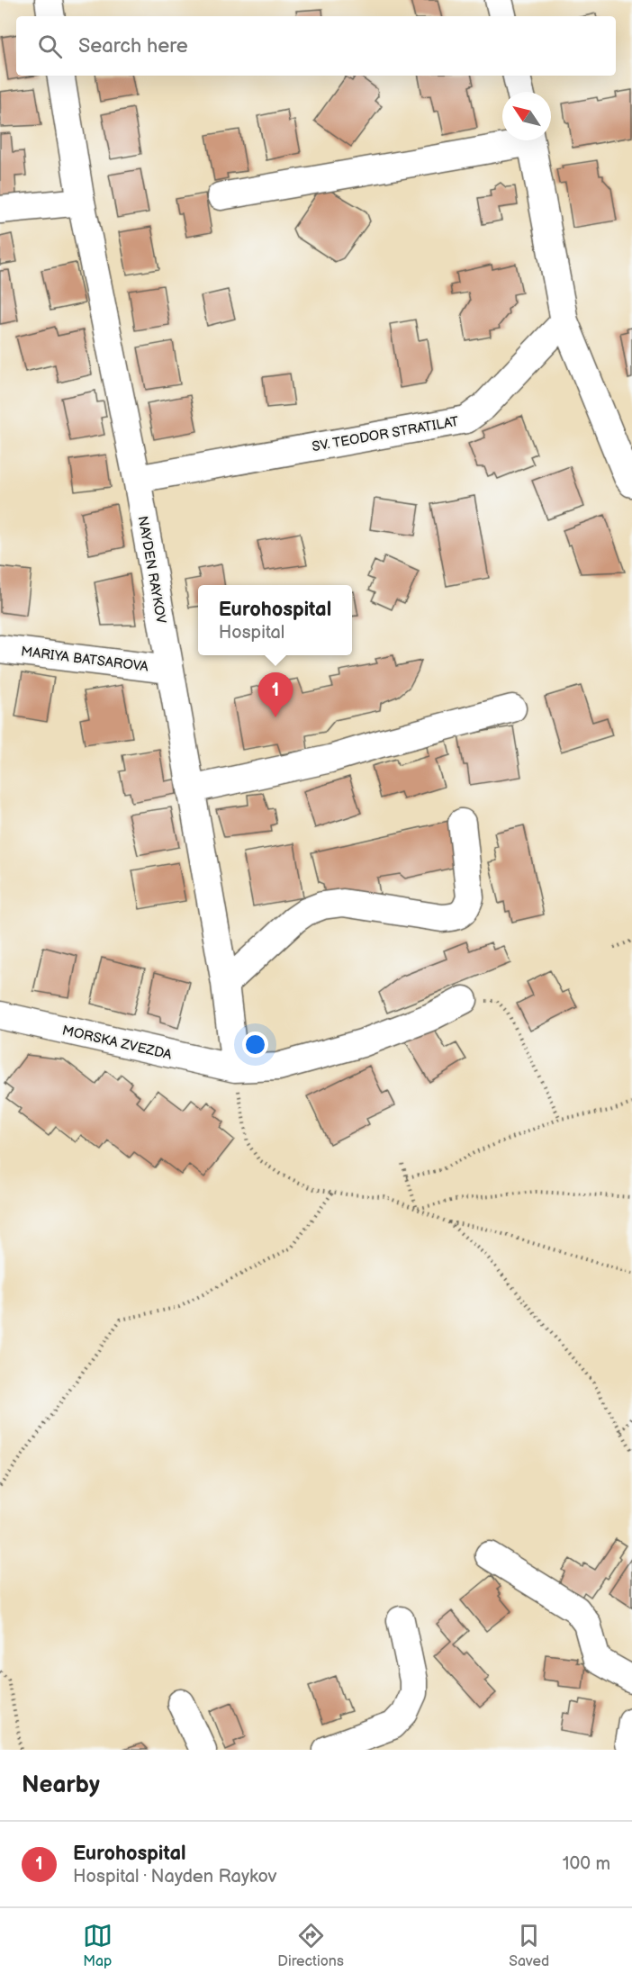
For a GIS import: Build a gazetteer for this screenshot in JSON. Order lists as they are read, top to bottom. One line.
{"streets":{"street":["SV. TEODOR STRATILAT","NAYDEN RAYKOV","MARIYA BATSAROVA","MORSKA ZVEZDA"]},"crossings":[["SV. TEODOR STRATILAT","NAYDEN RAYKOV"],["NAYDEN RAYKOV","MARIYA BATSAROVA"],["NAYDEN RAYKOV","MORSKA ZVEZDA"]],"north":"top left","page":{"search":"Search here","popup":["Eurohospital","Hospital"],"pins":"1","heading":"Nearby","list":[{"mark":"1","name":"Eurohospital","note":"Hospital · Nayden Raykov","value":"100 m"}],"nav":["Map","Directions","Saved"]}}
